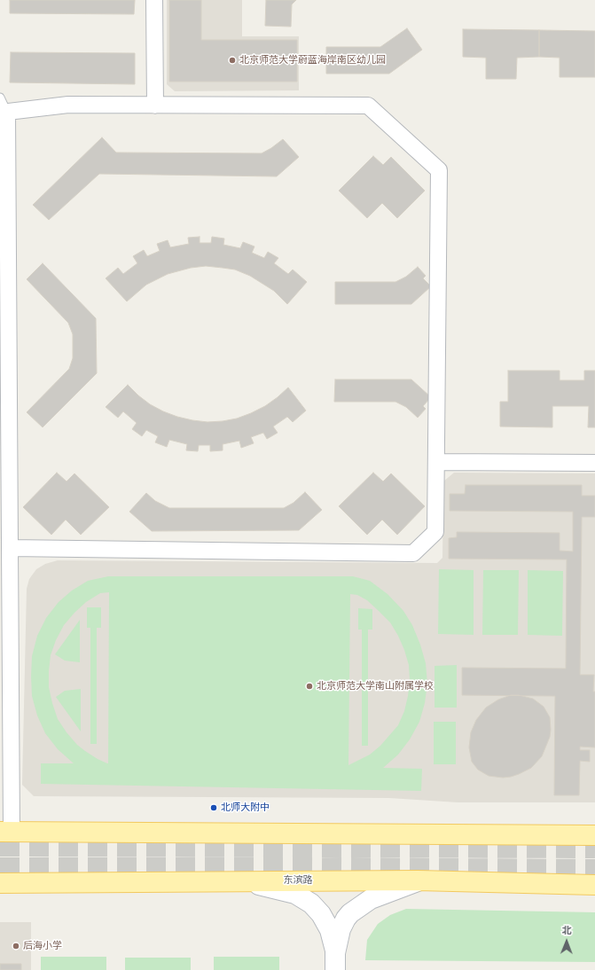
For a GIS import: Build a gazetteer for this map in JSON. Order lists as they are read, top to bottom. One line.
{"streets":{"main road":["东滨路"]},"places":["北京师范大学蔚蓝海岸南区幼儿园","北京师范大学南山附属学校","北师大附中","后海小学"],"north":"top"}
